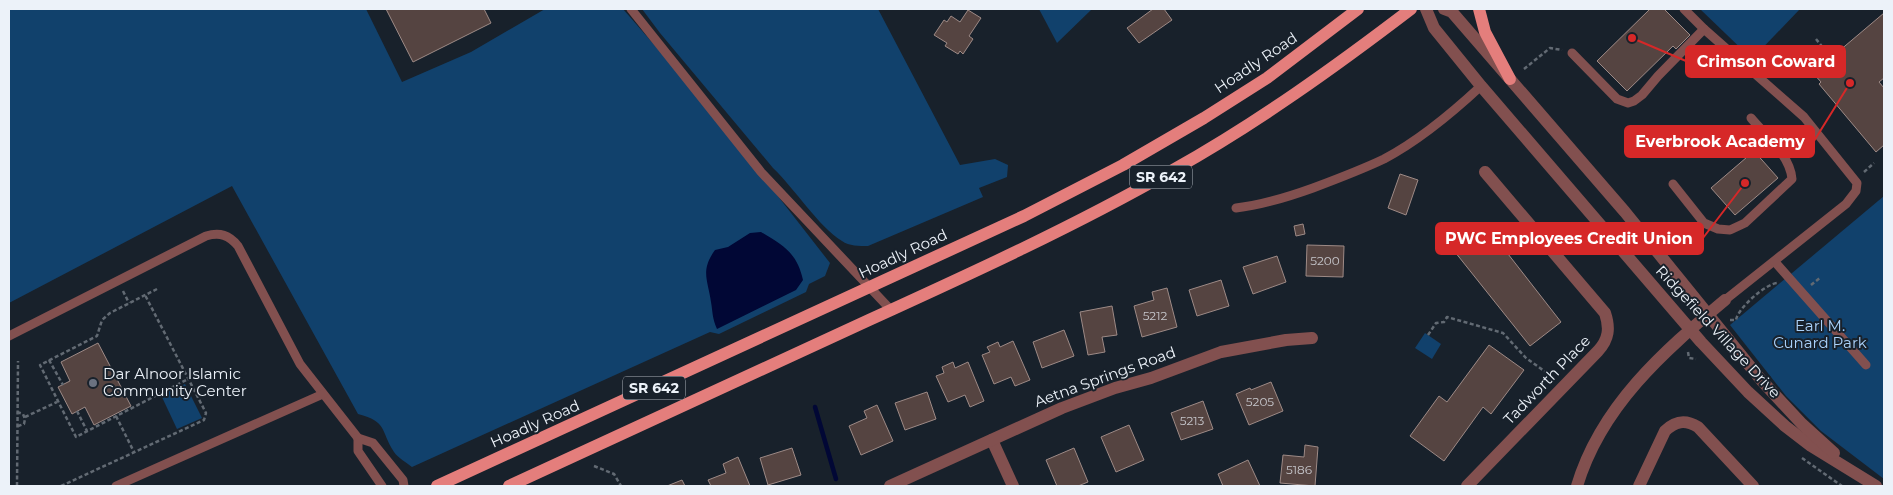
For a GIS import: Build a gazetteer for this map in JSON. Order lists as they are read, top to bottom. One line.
{"streets":{"main road":["Hoadly Road","SR 642"],"street":["Ridgefield Village Drive","Aetna Springs Road","Tadworth Place"]},"parks":["Earl M. Cunard Park"],"places":["Crimson Coward","Everbrook Academy","PWC Employees Credit Union","Dar Alnoor Islamic Community Center"],"house_numbers":["5200","5212","5205","5213","5186"]}
